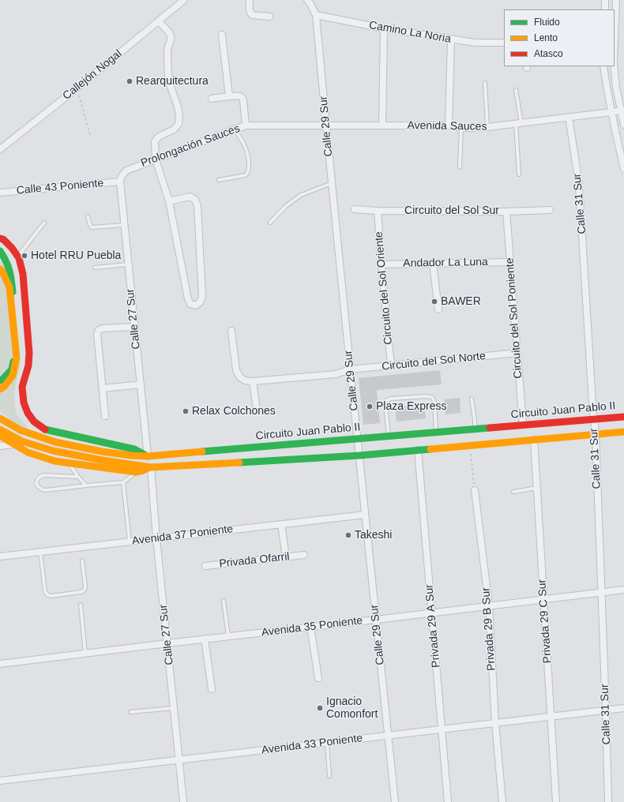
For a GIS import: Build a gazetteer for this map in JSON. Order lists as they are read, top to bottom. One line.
{"streets":{"main road":["Circuito Juan Pablo II"],"street":["Camino La Noria","Callejón Nogal","Calle 29 Sur","Avenida Sauces","Prolongación Sauces","Calle 43 Poniente","Calle 31 Sur","Circuito del Sol Sur","Andador La Luna","Circuito del Sol Oriente","Circuito del Sol Poniente","Calle 27 Sur","Circuito del Sol Norte","Avenida 37 Poniente","Privada Ofarril","Privada 29 C Sur","Privada 29 A Sur","Avenida 35 Poniente","Privada 29 B Sur","Avenida 33 Poniente"]},"crossings":[["Camino La Noria","Calle 29 Sur"],["Calle 29 Sur","Avenida Sauces"],["Calle 29 Sur","Prolongación Sauces"],["Calle 29 Sur","Circuito del Sol Norte"],["Calle 29 Sur","Circuito Juan Pablo II"],["Calle 29 Sur","Avenida 37 Poniente"],["Calle 29 Sur","Avenida 35 Poniente"],["Calle 29 Sur","Avenida 33 Poniente"],["Avenida Sauces","Prolongación Sauces"],["Avenida Sauces","Calle 31 Sur"],["Prolongación Sauces","Calle 43 Poniente"],["Prolongación Sauces","Calle 27 Sur"],["Calle 43 Poniente","Calle 27 Sur"],["Calle 31 Sur","Circuito Juan Pablo II"],["Calle 31 Sur","Avenida 35 Poniente"],["Calle 31 Sur","Avenida 33 Poniente"],["Circuito del Sol Sur","Circuito del Sol Oriente"],["Circuito del Sol Sur","Circuito del Sol Poniente"],["Andador La Luna","Circuito del Sol Oriente"],["Andador La Luna","Circuito del Sol Poniente"],["Circuito del Sol Oriente","Circuito del Sol Norte"],["Circuito del Sol Poniente","Circuito del Sol Norte"],["Circuito del Sol Poniente","Circuito Juan Pablo II"],["Calle 27 Sur","Circuito Juan Pablo II"],["Calle 27 Sur","Avenida 37 Poniente"],["Calle 27 Sur","Avenida 35 Poniente"],["Calle 27 Sur","Avenida 33 Poniente"],["Privada 29 C Sur","Avenida 35 Poniente"],["Privada 29 C Sur","Avenida 33 Poniente"],["Privada 29 A Sur","Avenida 35 Poniente"],["Privada 29 A Sur","Avenida 33 Poniente"],["Avenida 35 Poniente","Privada 29 B Sur"],["Privada 29 B Sur","Avenida 33 Poniente"]],"places":["Rearquitectura","Hotel RRU Puebla","BAWER","Plaza Express","Relax Colchones","Takeshi","Ignacio Comonfort"],"legend":["Fluido","Lento","Atasco"]}
